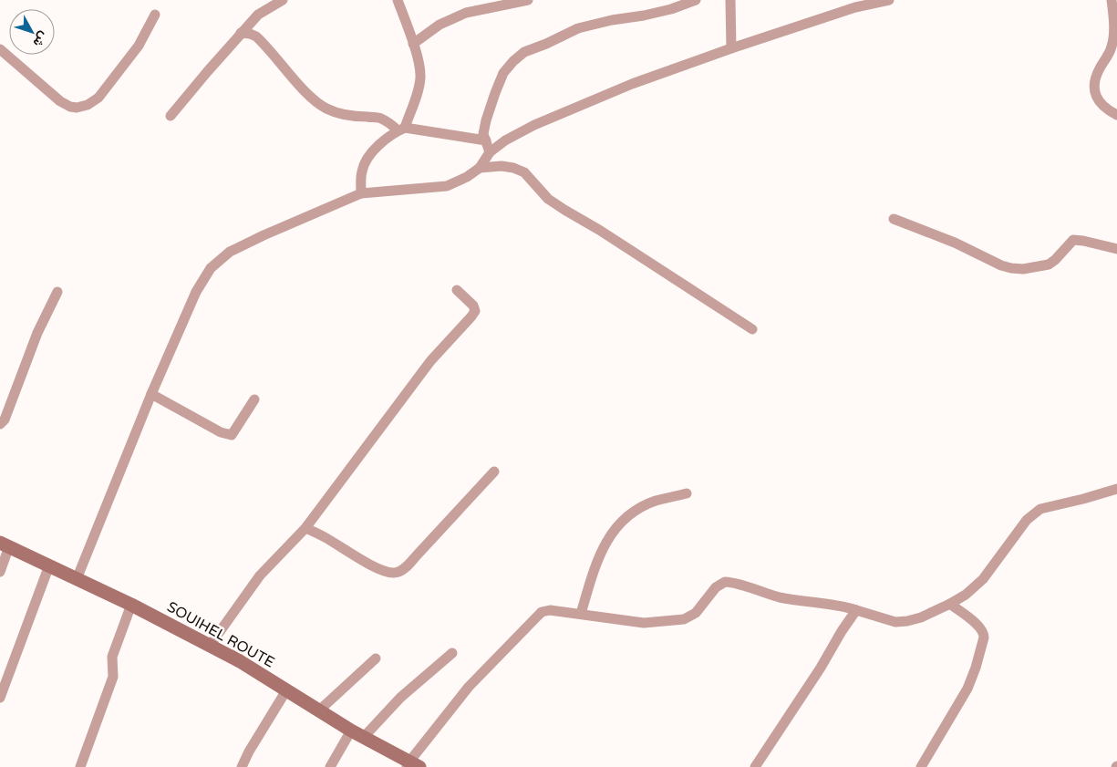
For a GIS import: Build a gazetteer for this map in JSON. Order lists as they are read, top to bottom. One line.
{"streets":{"main road":["SOUIHEL ROUTE"]},"north":"bottom right"}
